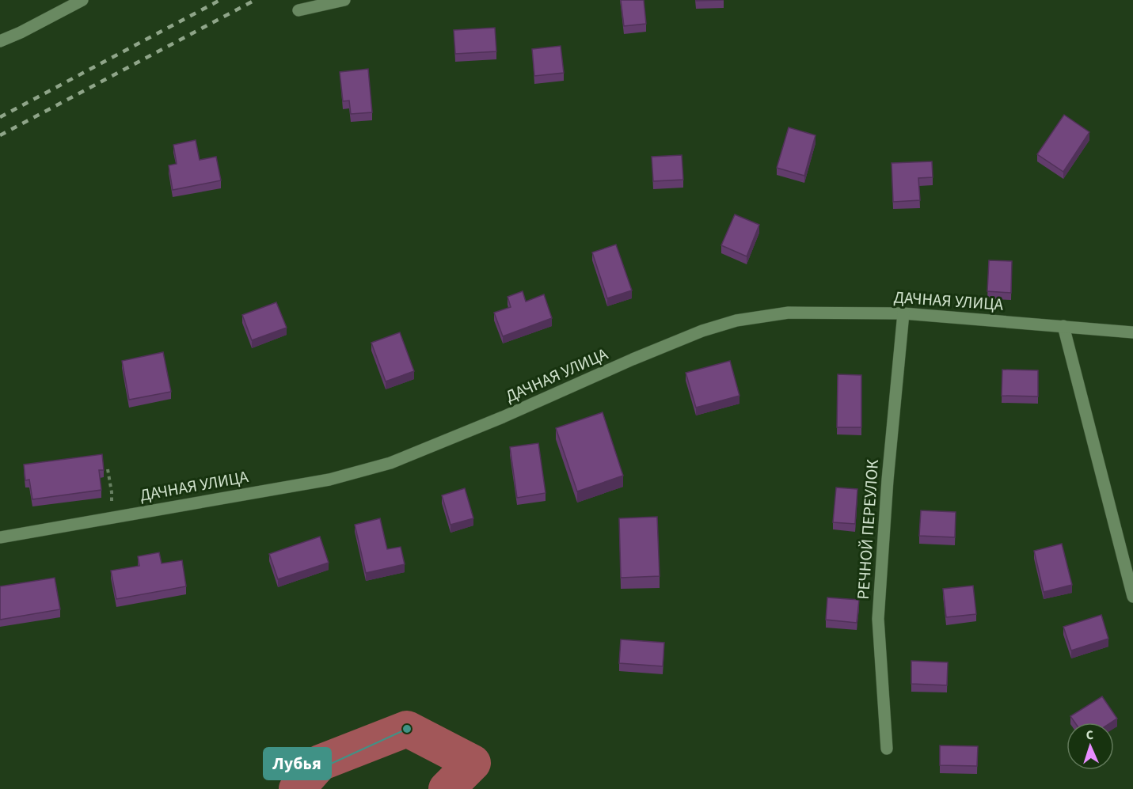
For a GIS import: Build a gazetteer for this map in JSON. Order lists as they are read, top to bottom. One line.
{"streets":{"street":["ДАЧНАЯ УЛИЦА","РЕЧНОЙ ПЕРЕУЛОК"]},"crossings":[["ДАЧНАЯ УЛИЦА","РЕЧНОЙ ПЕРЕУЛОК"]],"places":["Лубья"],"north":"top"}
